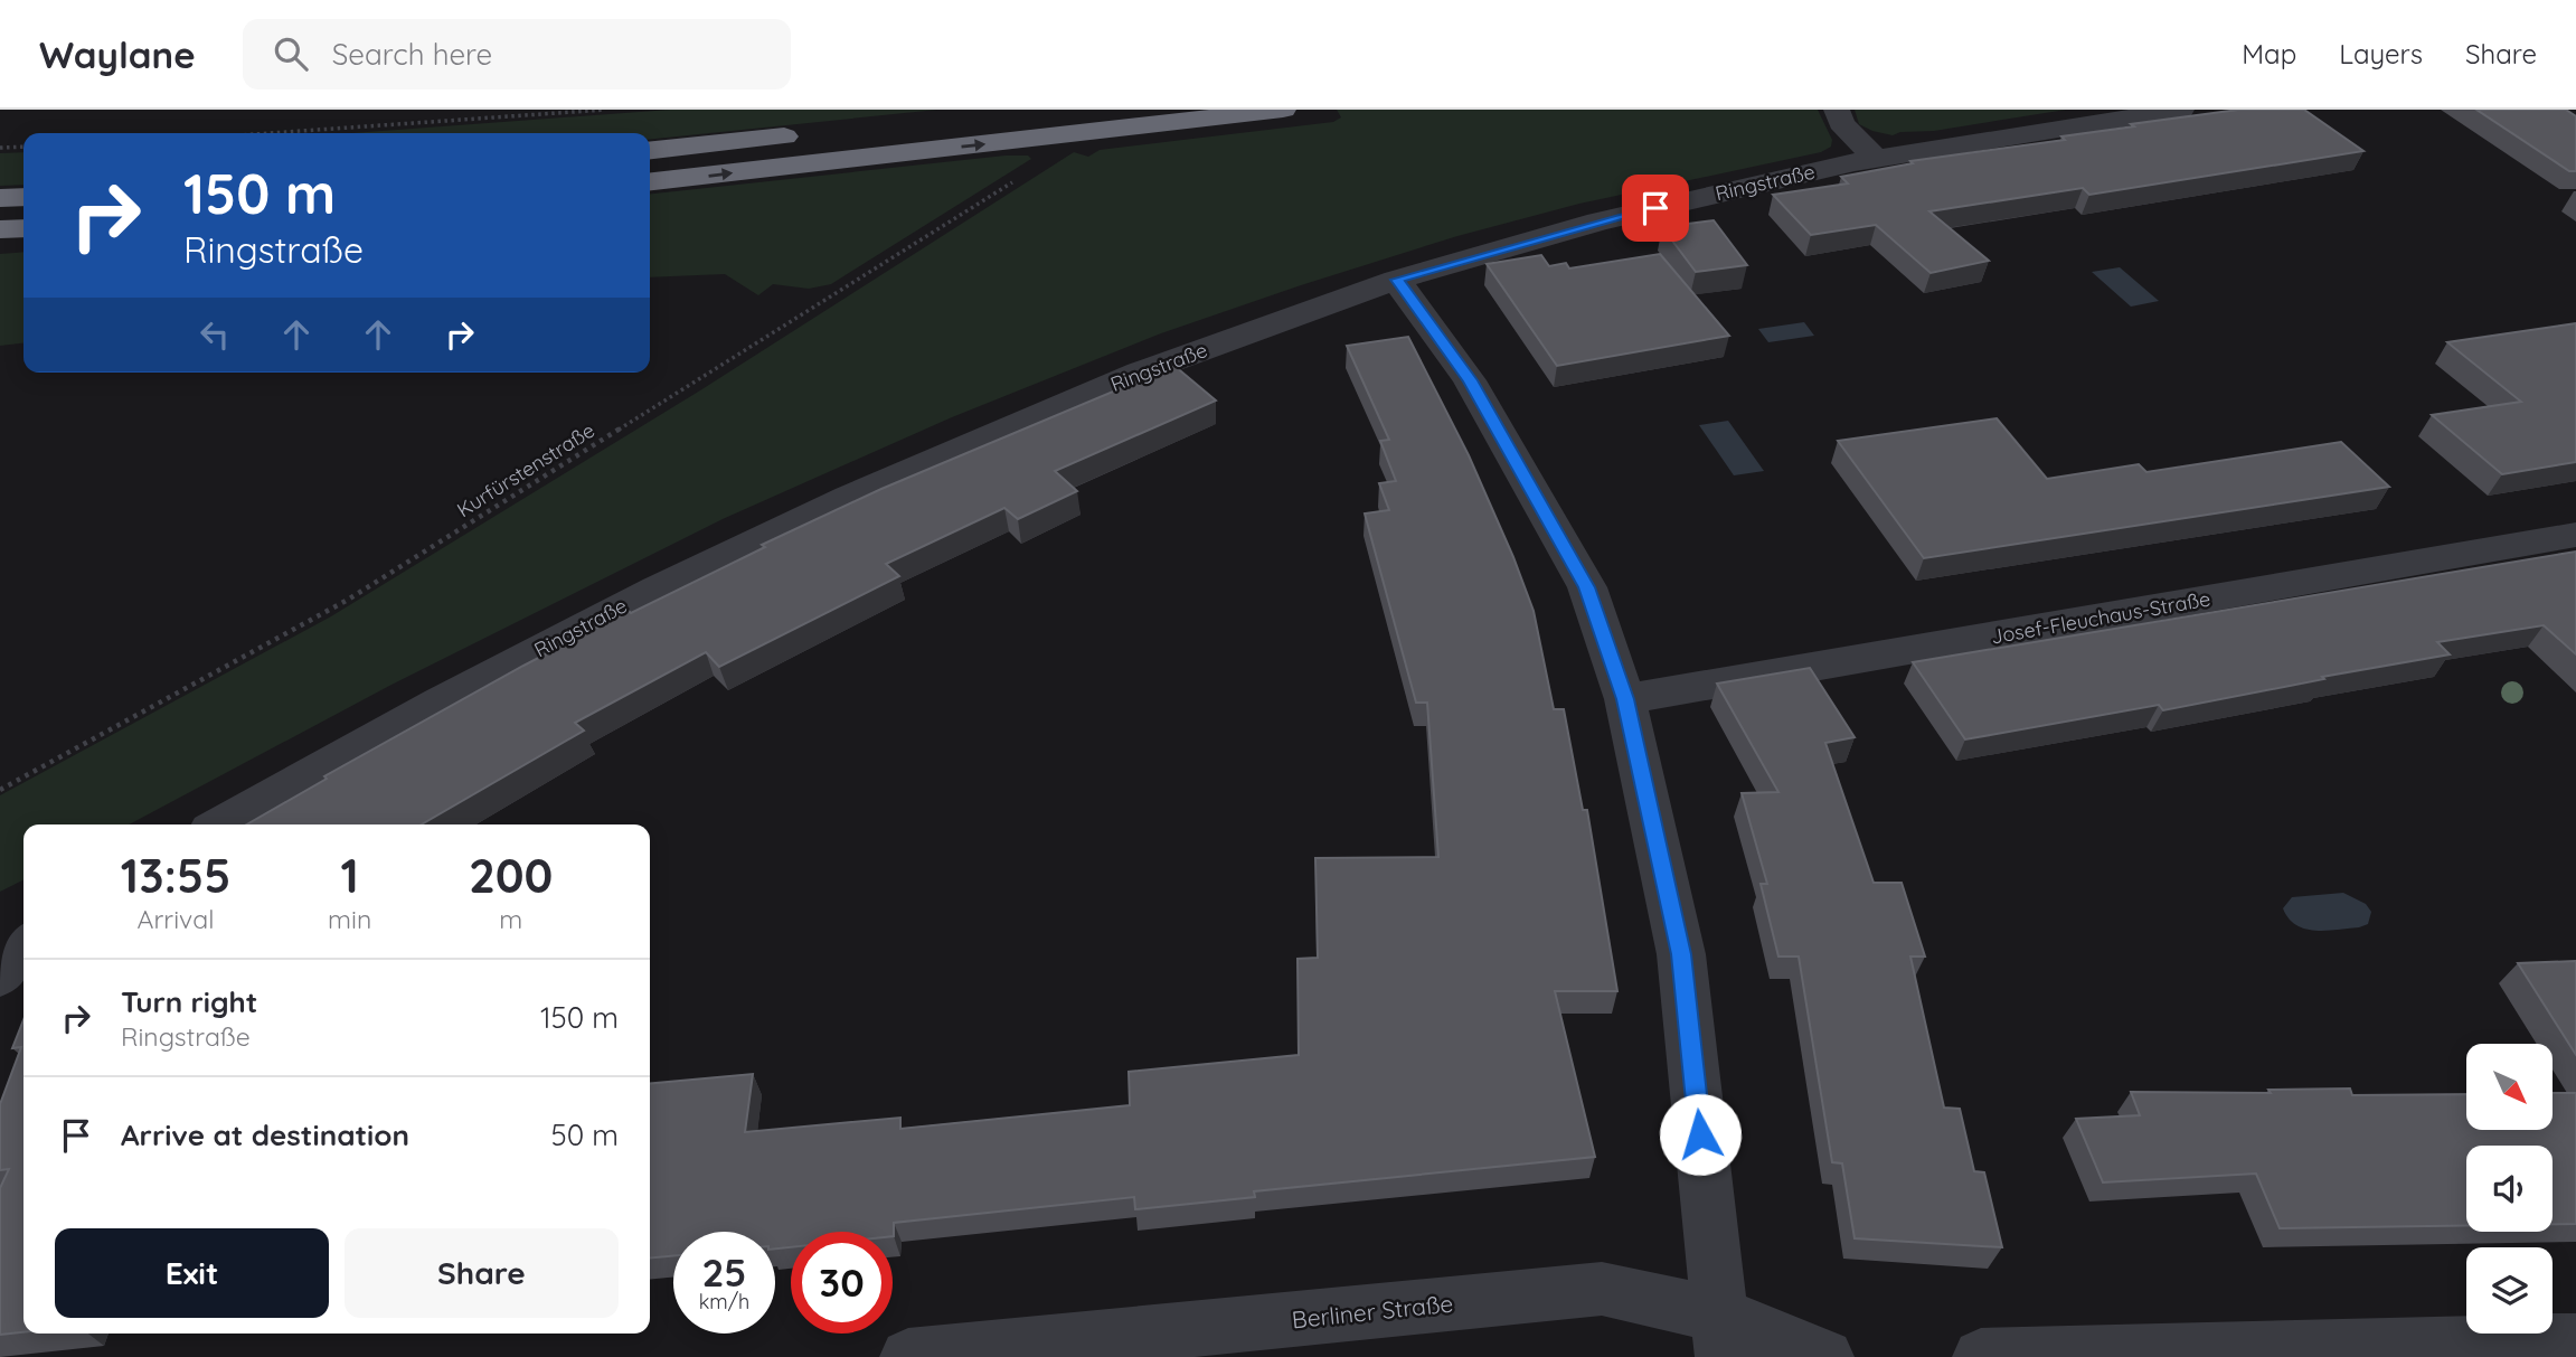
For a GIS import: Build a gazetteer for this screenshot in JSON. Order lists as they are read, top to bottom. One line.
{"streets":{"street":["Ringstraße","Josef-Fleuchaus-Straße","Berliner Straße"],"path":["Kurfürstenstraße"]},"north":"bottom right","page":{"header":"Waylane","search":"Search here","nav":["Map","Layers","Share"],"turn":["150 m","Ringstraße"],"eta":["13:55","Arrival","1","min","200","m"],"list":[{"name":"Turn right","note":"Ringstraße","value":"150 m"},{"name":"Arrive at destination","value":"50 m"}],"buttons":["Exit","Share"],"speed":"25 km/h","limit":"30"}}
